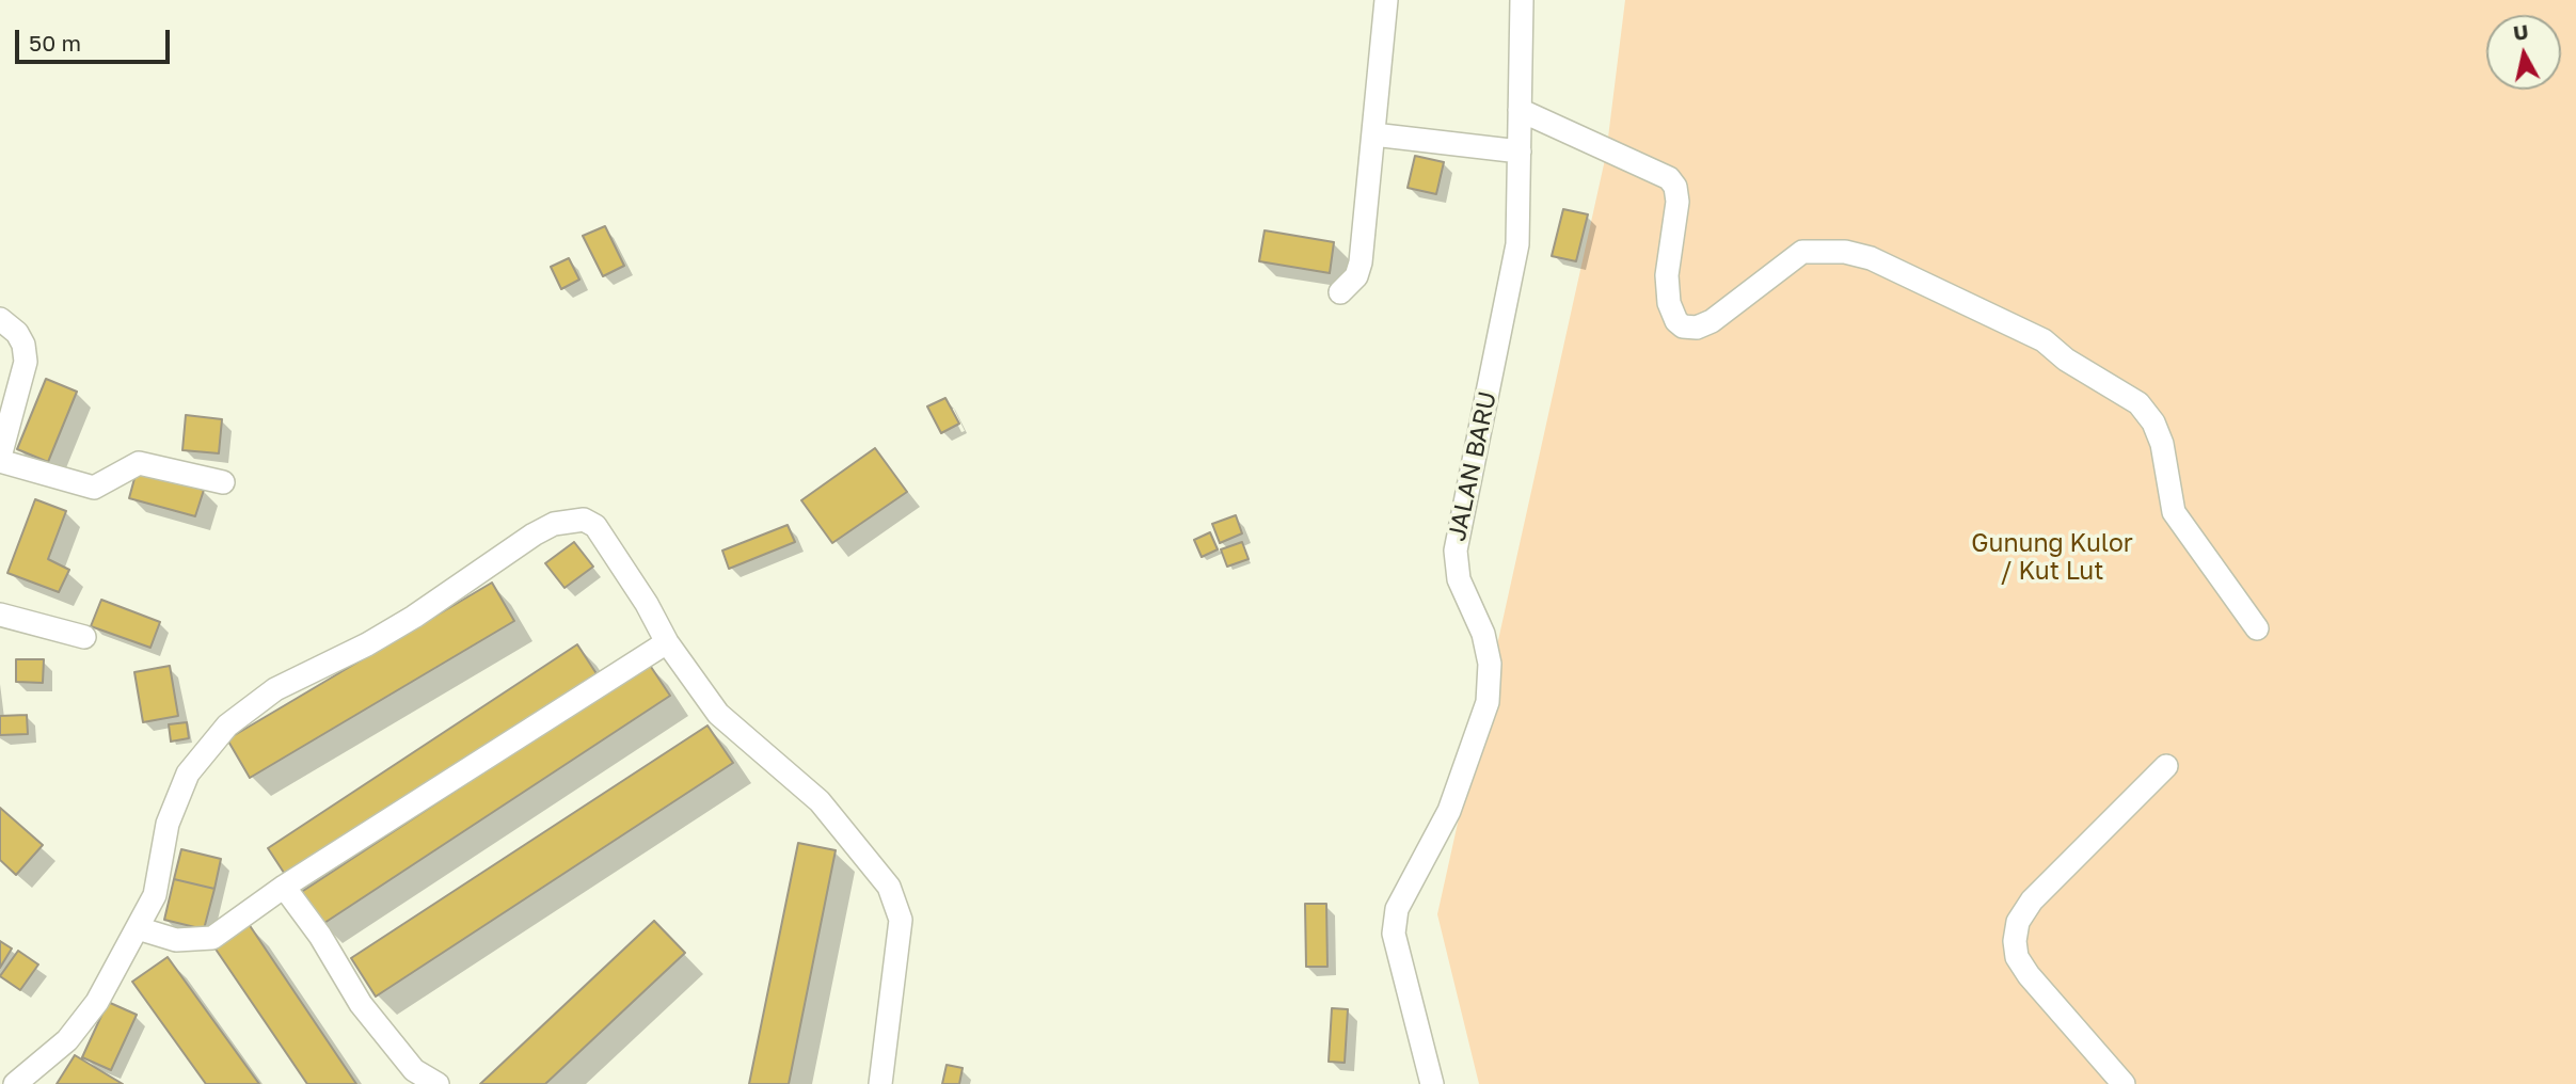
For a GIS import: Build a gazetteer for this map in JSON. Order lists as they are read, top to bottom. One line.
{"streets":{"street":["JALAN BARU"]},"parks":["Gunung Kulor / Kut Lut"],"scale_bar":"50 m","north":"top"}
